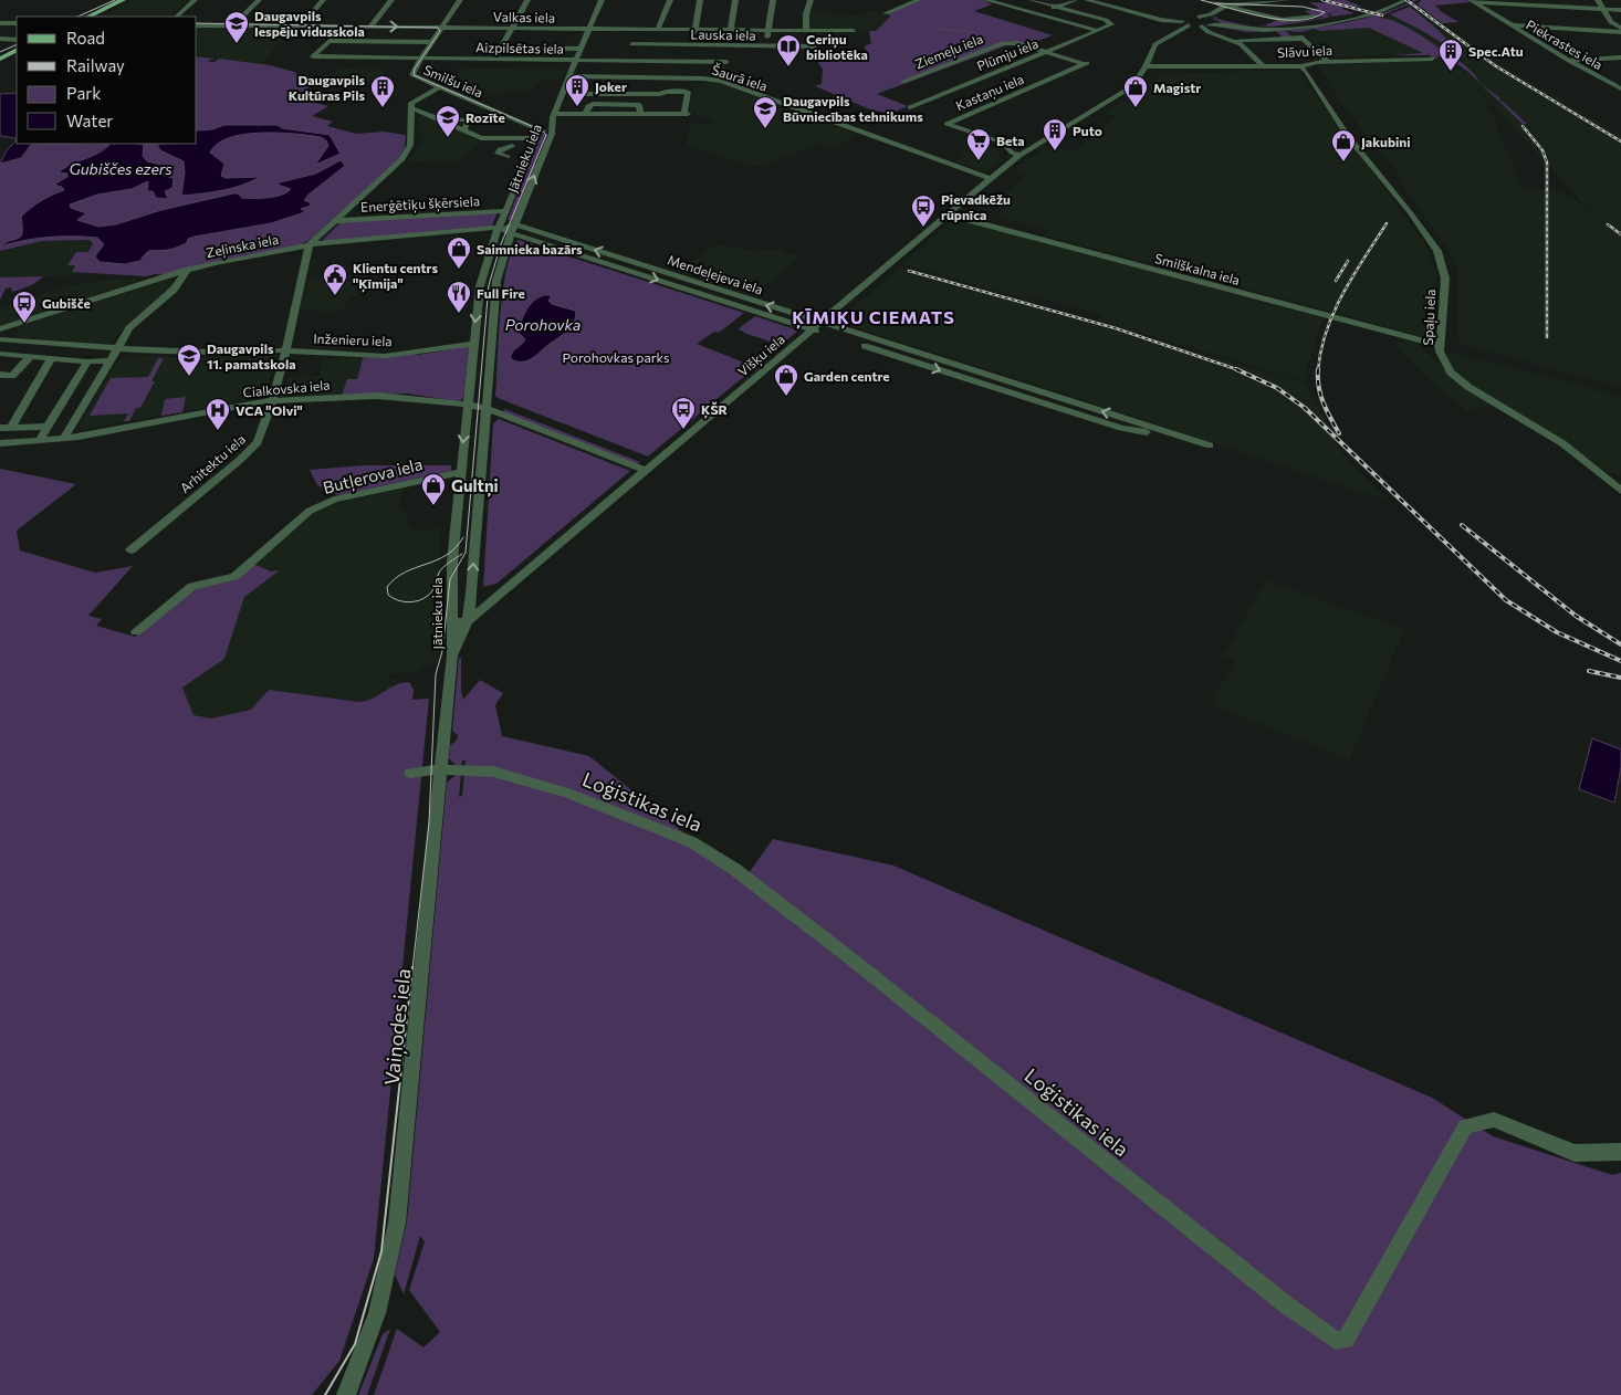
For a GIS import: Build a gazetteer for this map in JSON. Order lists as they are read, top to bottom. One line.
{"streets":{"street":["Valkas iela","Lauska iela","Piekrastes iela","Aizpilsētas iela","Ziemeļu iela","Slāvu iela","Plūmju iela","Šaurā iela","Smilšu iela","Kastaņu iela","Jātnieku iela","Enerģētiķu šķērsiela","Zeļinska iela","Smilškalna iela","Mendeļejeva iela","Spaļu iela","Inženieru iela","Višķu iela","Cialkovska iela","Arhitektu iela","Butļerova iela","Loģistikas iela","Vaiņodes iela"]},"crossings":[["Valkas iela","Smilšu iela"],["Valkas iela","Jātnieku iela"],["Aizpilsētas iela","Smilšu iela"],["Aizpilsētas iela","Jātnieku iela"],["Ziemeļu iela","Plūmju iela"],["Ziemeļu iela","Kastaņu iela"],["Slāvu iela","Spaļu iela"],["Slāvu iela","Višķu iela"],["Plūmju iela","Kastaņu iela"],["Šaurā iela","Jātnieku iela"],["Šaurā iela","Višķu iela"],["Smilšu iela","Jātnieku iela"],["Kastaņu iela","Višķu iela"],["Jātnieku iela","Enerģētiķu šķērsiela"],["Jātnieku iela","Zeļinska iela"],["Jātnieku iela","Mendeļejeva iela"],["Jātnieku iela","Inženieru iela"],["Jātnieku iela","Višķu iela"],["Jātnieku iela","Cialkovska iela"],["Jātnieku iela","Butļerova iela"],["Jātnieku iela","Vaiņodes iela"],["Enerģētiķu šķērsiela","Zeļinska iela"],["Enerģētiķu šķērsiela","Arhitektu iela"],["Zeļinska iela","Mendeļejeva iela"],["Zeļinska iela","Arhitektu iela"],["Smilškalna iela","Spaļu iela"],["Smilškalna iela","Višķu iela"],["Mendeļejeva iela","Višķu iela"],["Inženieru iela","Arhitektu iela"],["Višķu iela","Cialkovska iela"],["Cialkovska iela","Arhitektu iela"],["Loģistikas iela","Vaiņodes iela"]],"districts":["ĶĪMIĶU CIEMATS"],"water":["Gubiščes ezers","Porohovka"],"parks":["Porohovkas parks"],"places":{"school or university":["Daugavpils Iespēju vidusskola","Daugavpils Būvniecības tehnikums","Rozīte","Daugavpils 11. pamatskola"],"library":["Ceriņu bibliotēka"],"building":["Spec.Atu","Joker","Daugavpils Kultūras Pils","Puto"],"shop":["Magistr","Jakubini","Saimnieka bazārs","Garden centre","Gultņi"],"supermarket":["Beta"],"bus stop":["Pievadkēžu rūpnīca","Gubišče","ĶŠR"],"public building":["Klientu centrs \"Ķīmija\""],"restaurant":["Full Fire"],"hospital":["VCA \"Olvi\""]},"legend":["Road","Railway","Park","Water"]}
